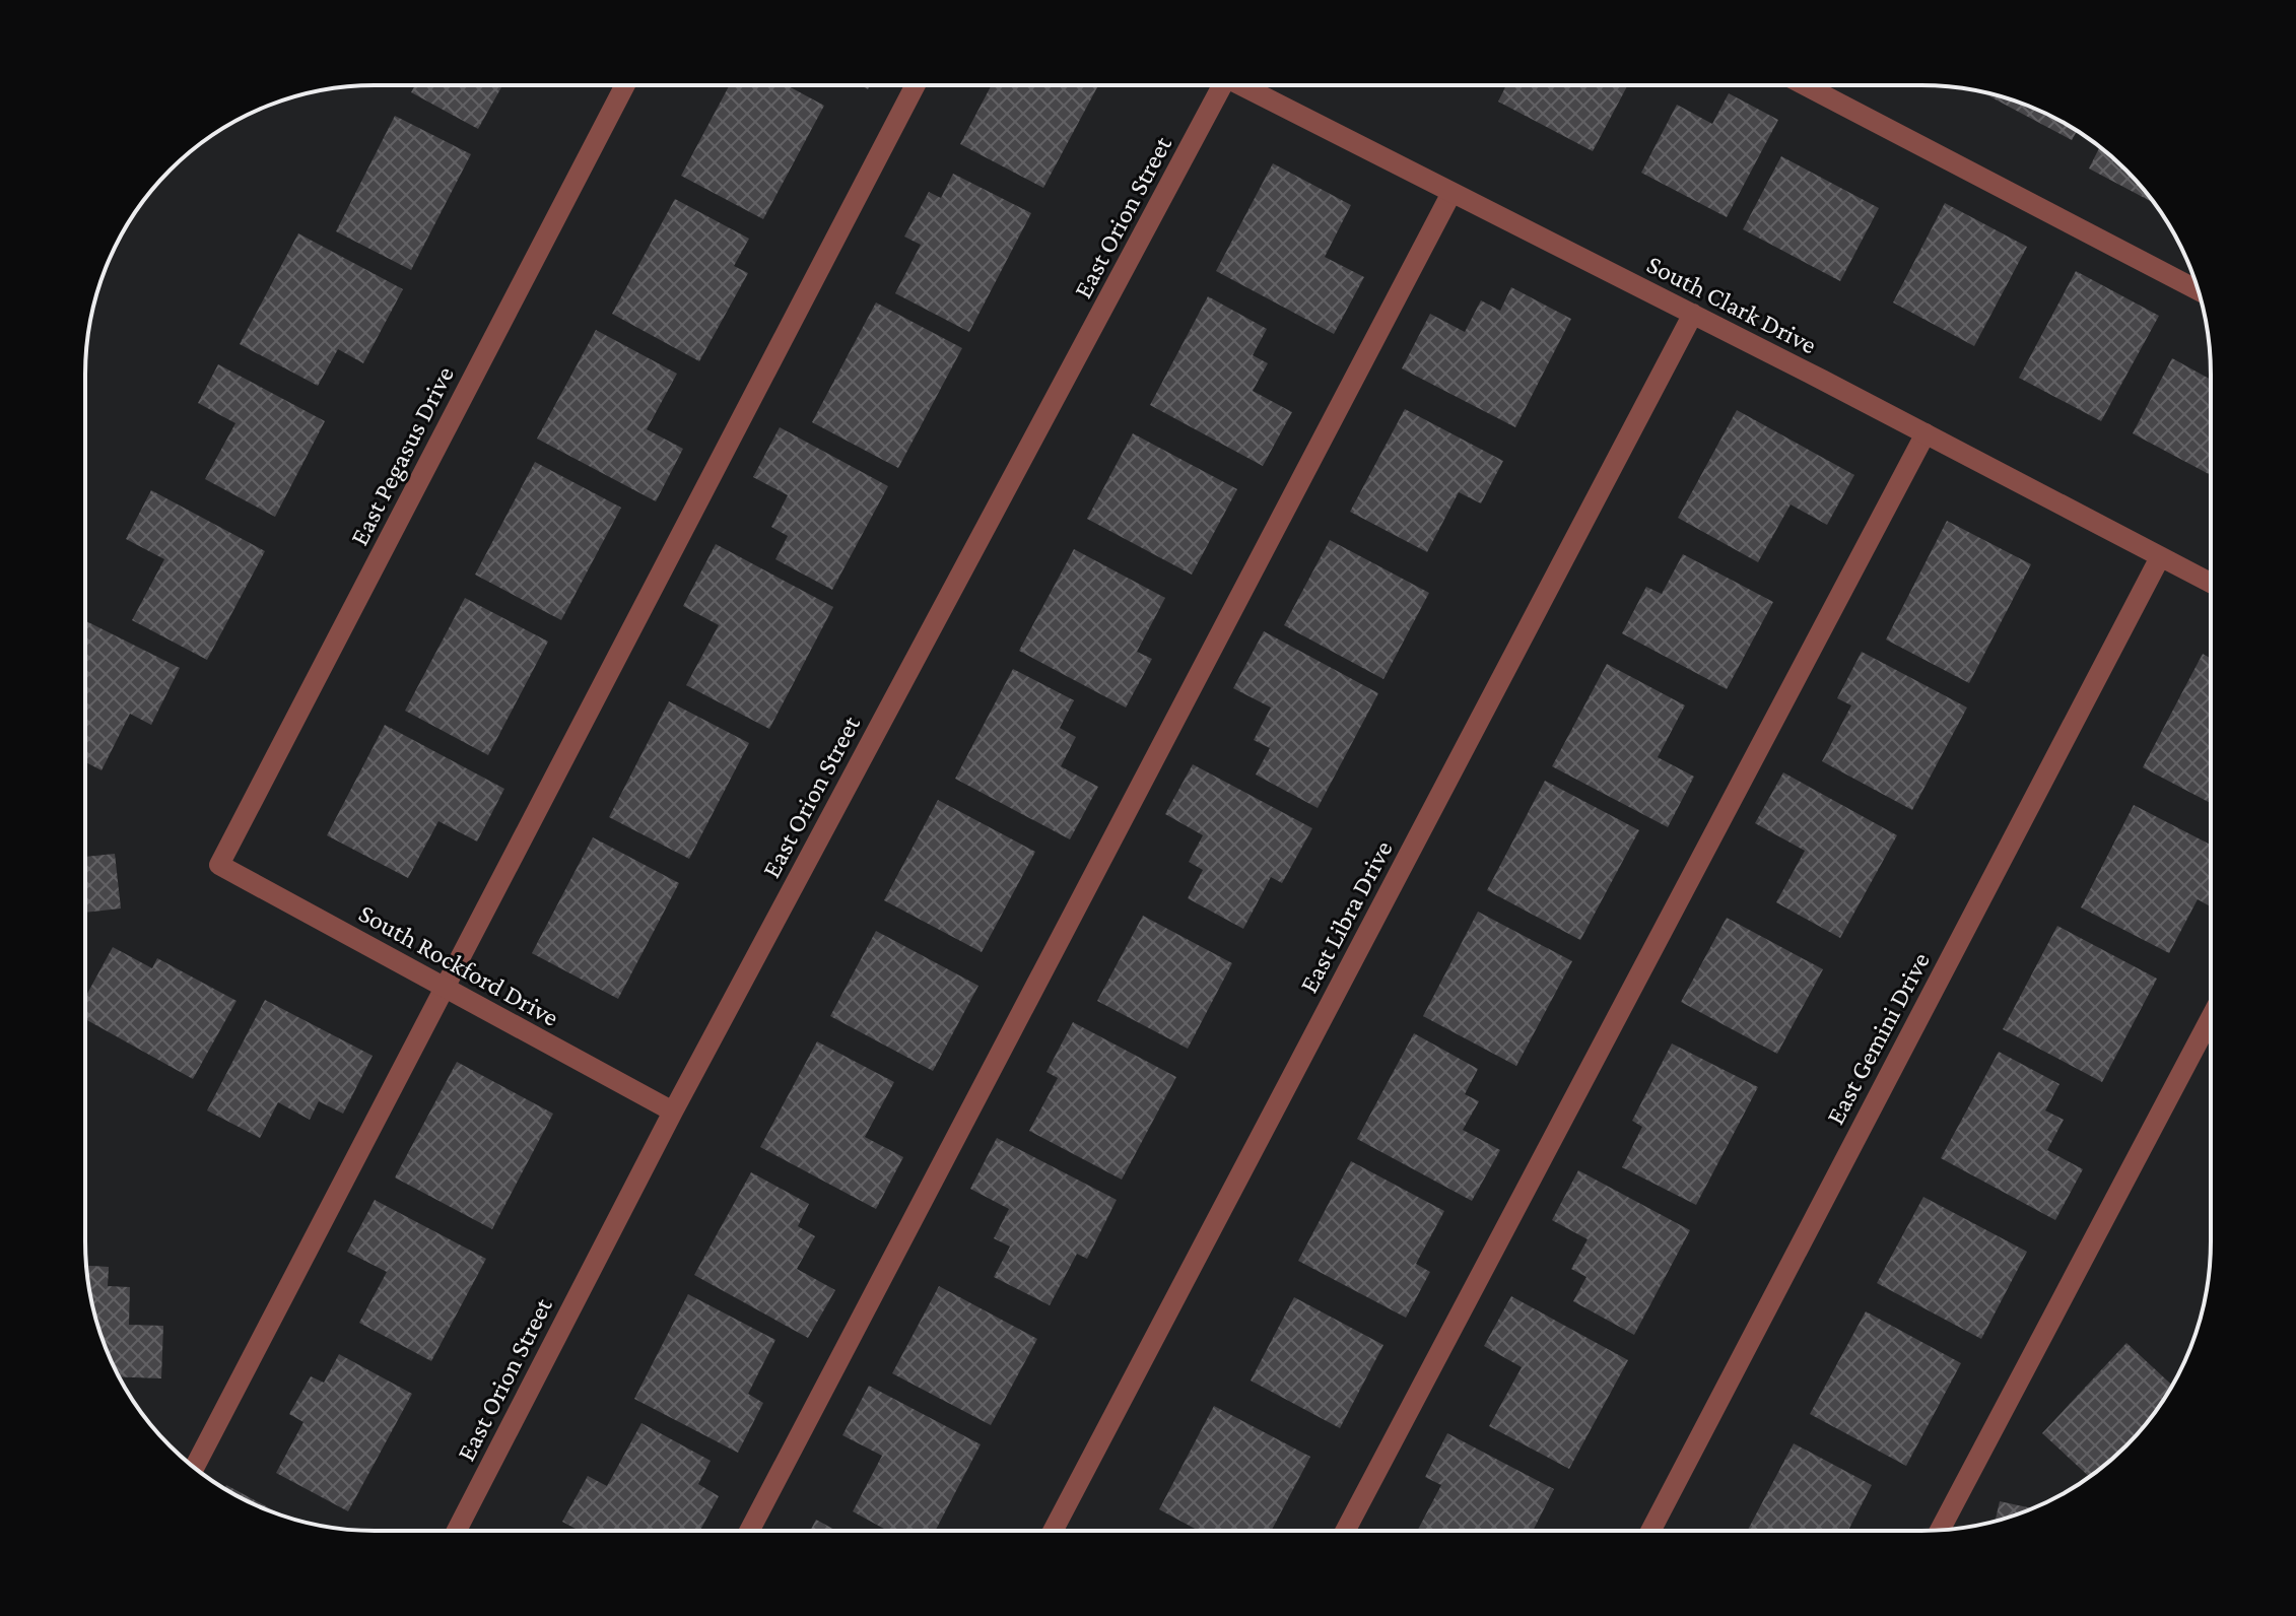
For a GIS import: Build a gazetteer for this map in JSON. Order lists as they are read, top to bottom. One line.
{"streets":{"street":["East Orion Street","South Clark Drive","East Pegasus Drive","East Libra Drive","South Rockford Drive","East Gemini Drive"]},"crossings":[["East Orion Street","South Rockford Drive"],["South Clark Drive","East Libra Drive"],["South Clark Drive","East Gemini Drive"],["East Pegasus Drive","South Rockford Drive"]]}
